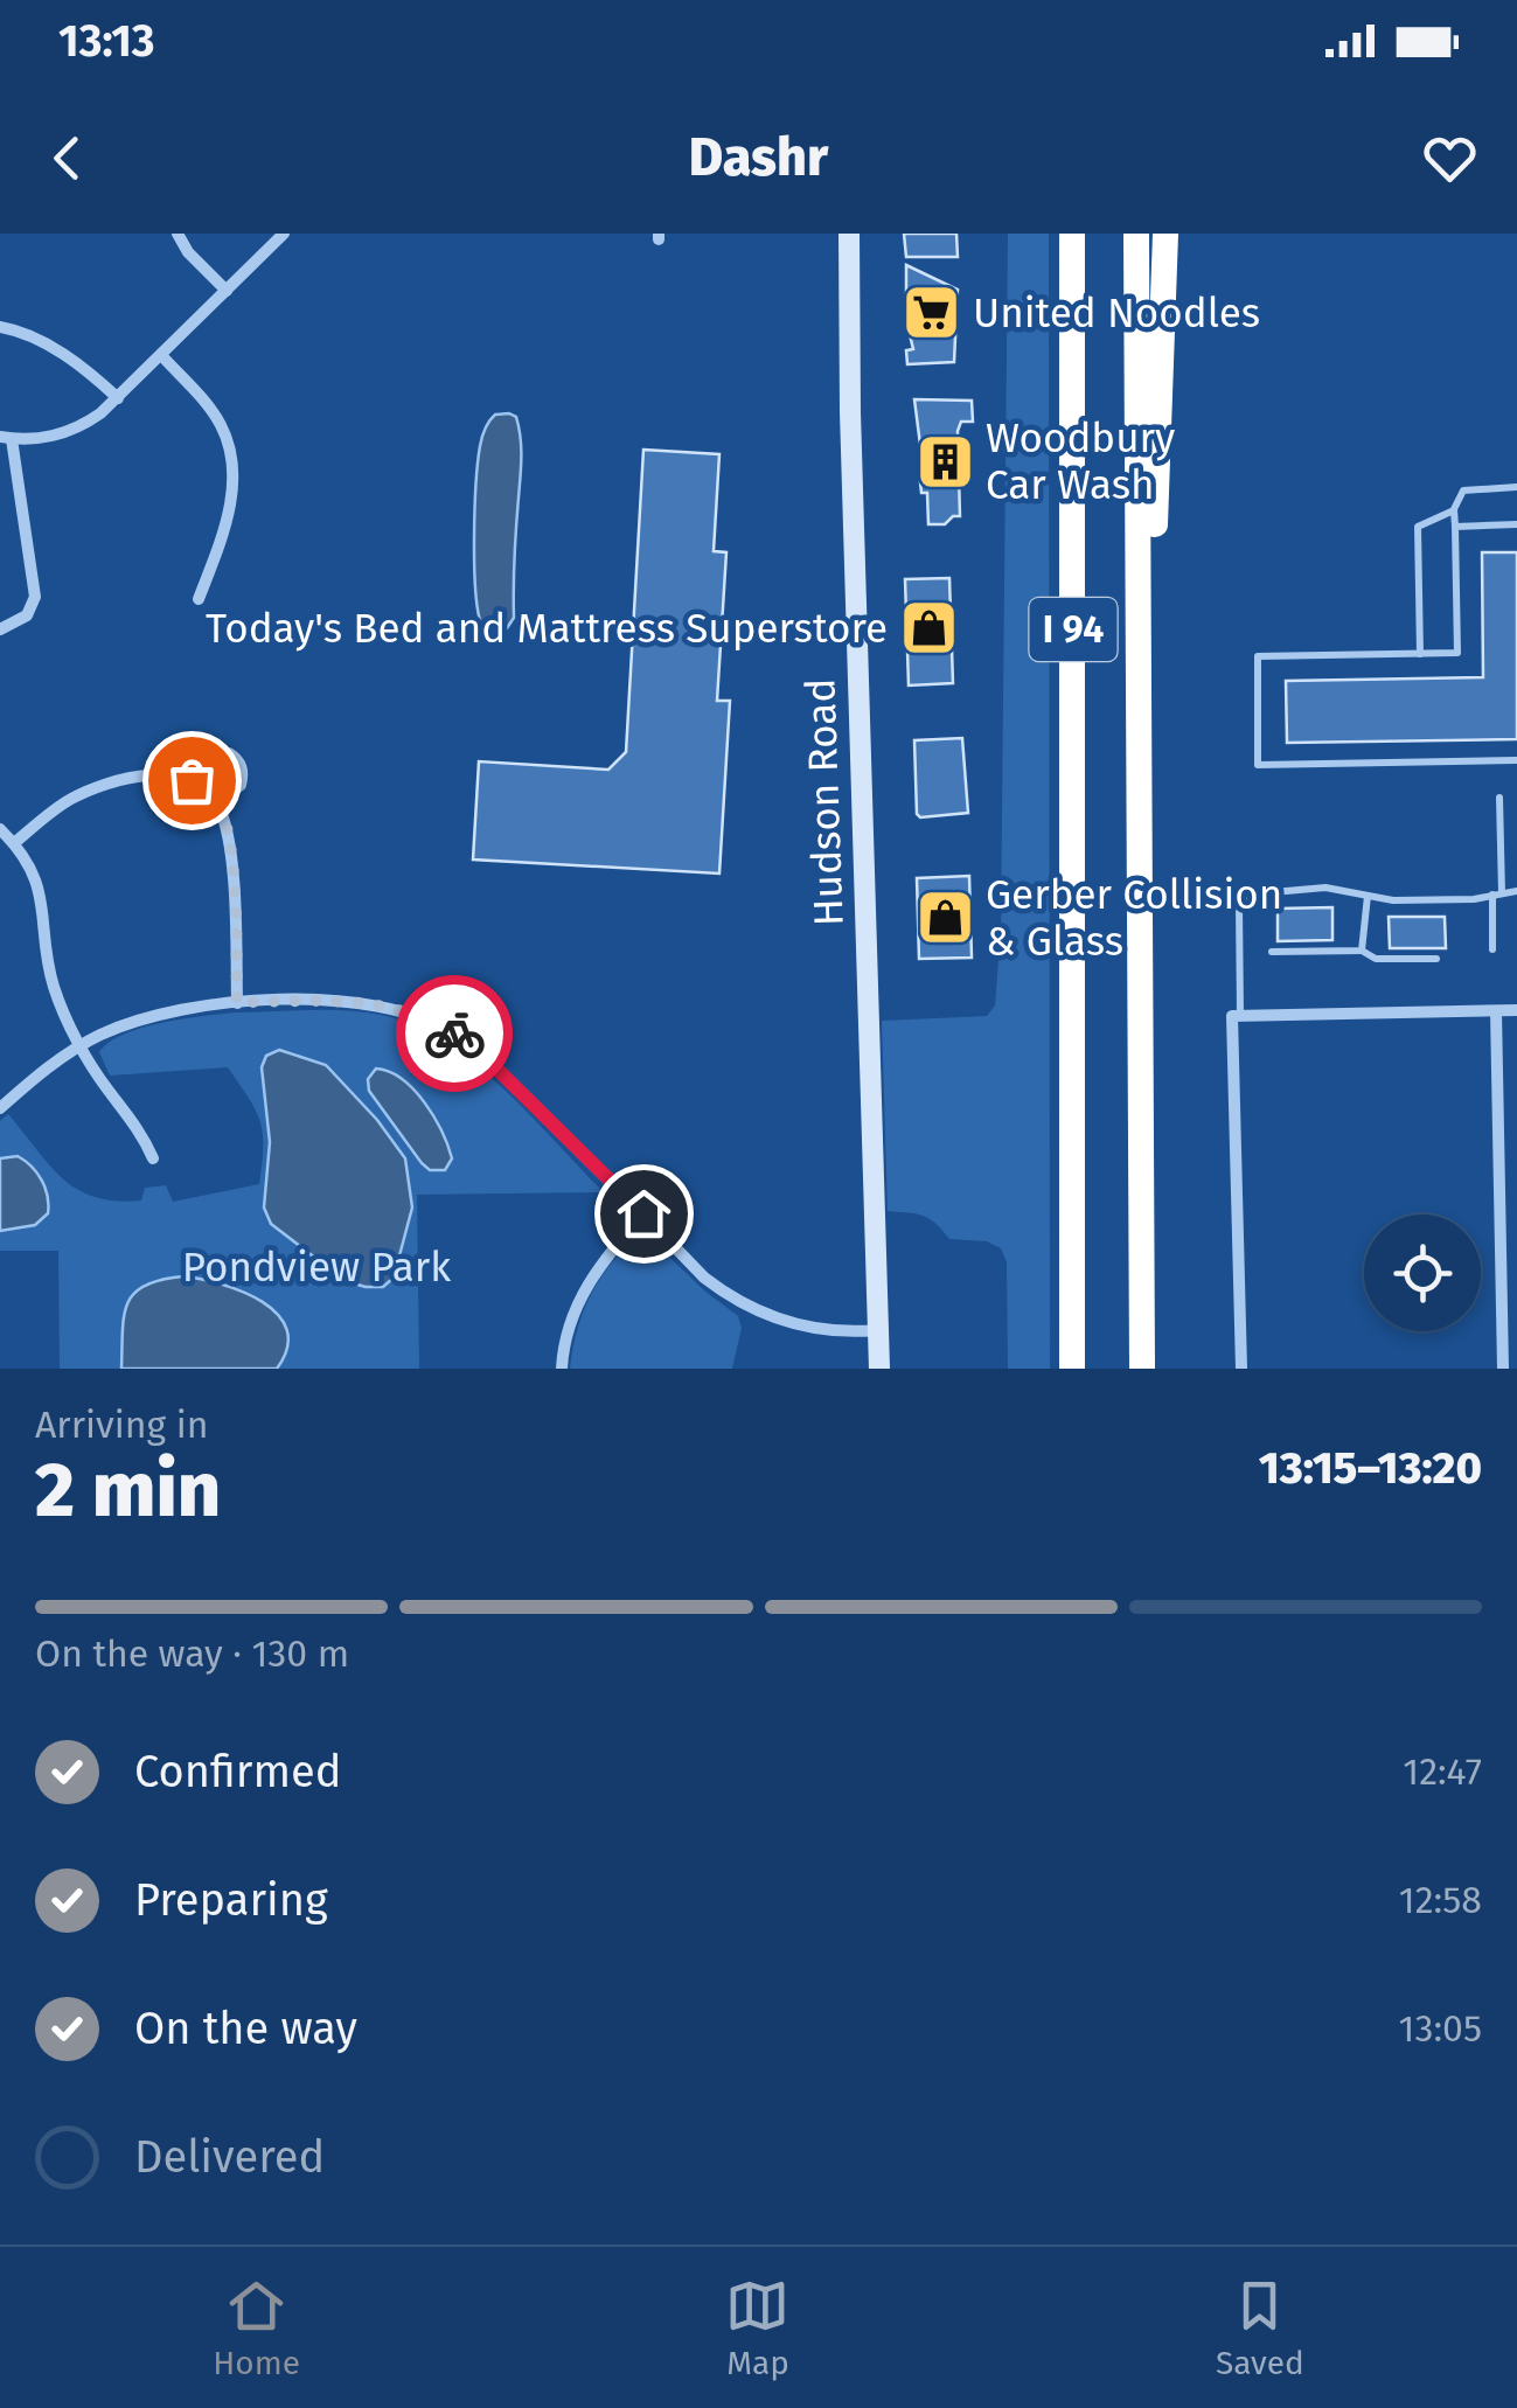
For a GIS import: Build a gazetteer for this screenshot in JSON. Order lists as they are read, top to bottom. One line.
{"streets":{"highway":["I 94"],"street":["Hudson Road"]},"parks":["Pondview Park"],"places":{"supermarket":["United Noodles"],"building":["Woodbury Car Wash"],"shop":["Today's Bed and Mattress Superstore","Gerber Collision & Glass"]},"page":{"status":"13:13","header":"Dashr","heading":["2 min","Arriving in","13:15–13:20"],"bar":"On the way · 130 m","list":[["Confirmed","12:47"],["Preparing","12:58"],["On the way","13:05"],"Delivered"],"tabs":["Home","Map","Saved"]}}
